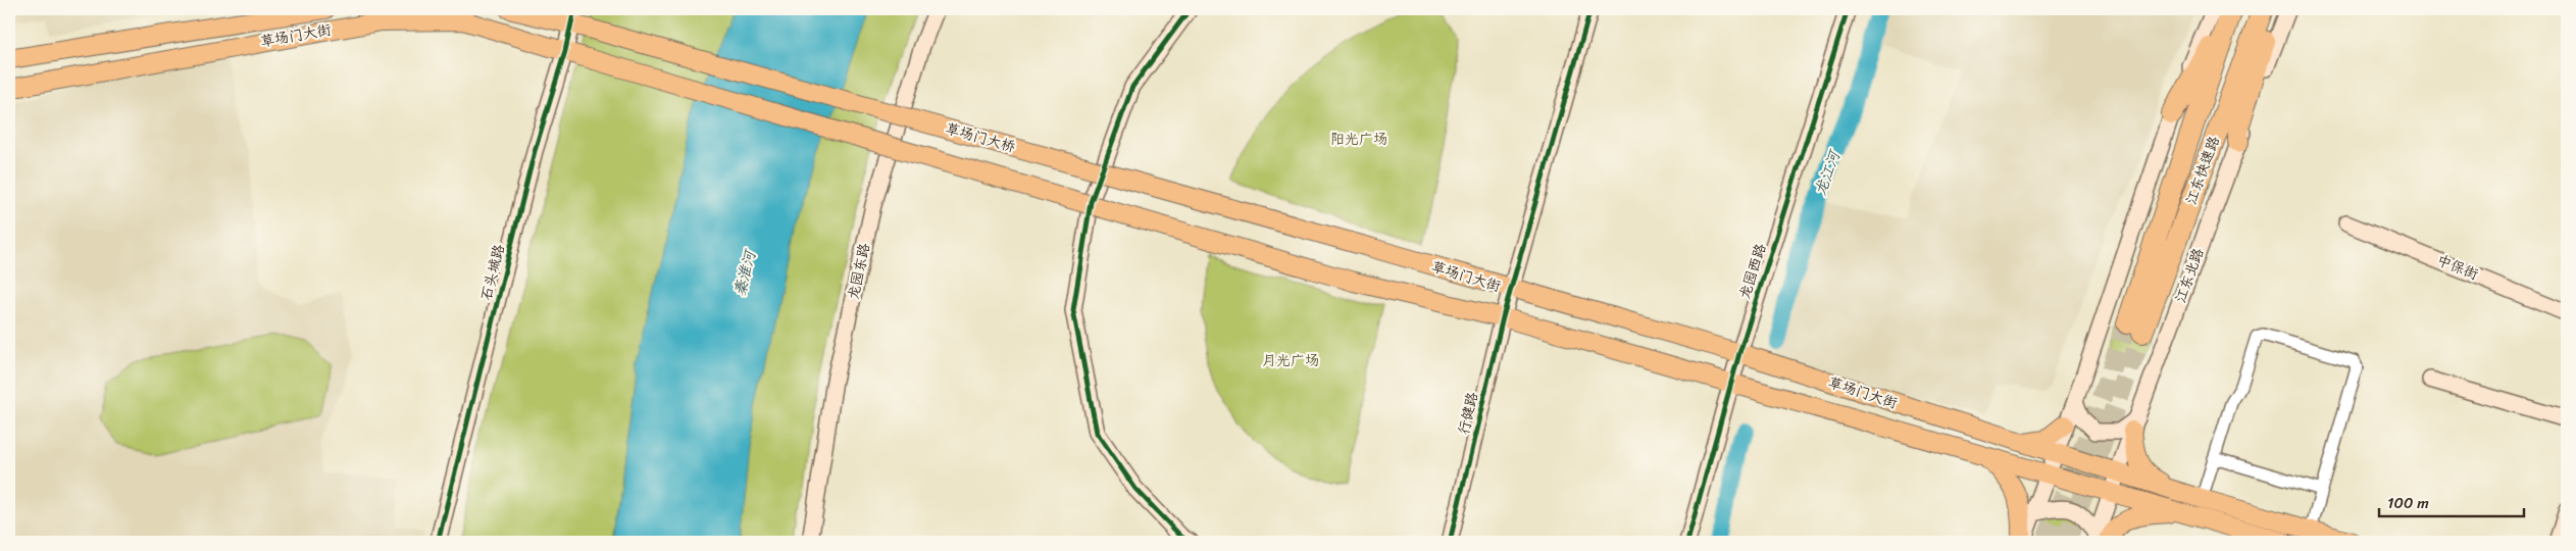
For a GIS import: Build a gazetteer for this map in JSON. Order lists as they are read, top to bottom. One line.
{"streets":{"highway":["江东快速路"],"main road":["草场门大街","草场门大桥"],"street":["中保街","龙园东路","龙园西路","石头城路","江东北路","行健路"]},"crossings":[["草场门大街","草场门大桥"],["草场门大街","龙园西路"],["草场门大街","石头城路"],["草场门大街","江东北路"],["草场门大街","行健路"],["草场门大桥","石头城路"]],"water":["龙江河","秦淮河"],"parks":["阳光广场","月光广场"],"scale_bar":"100 m"}
